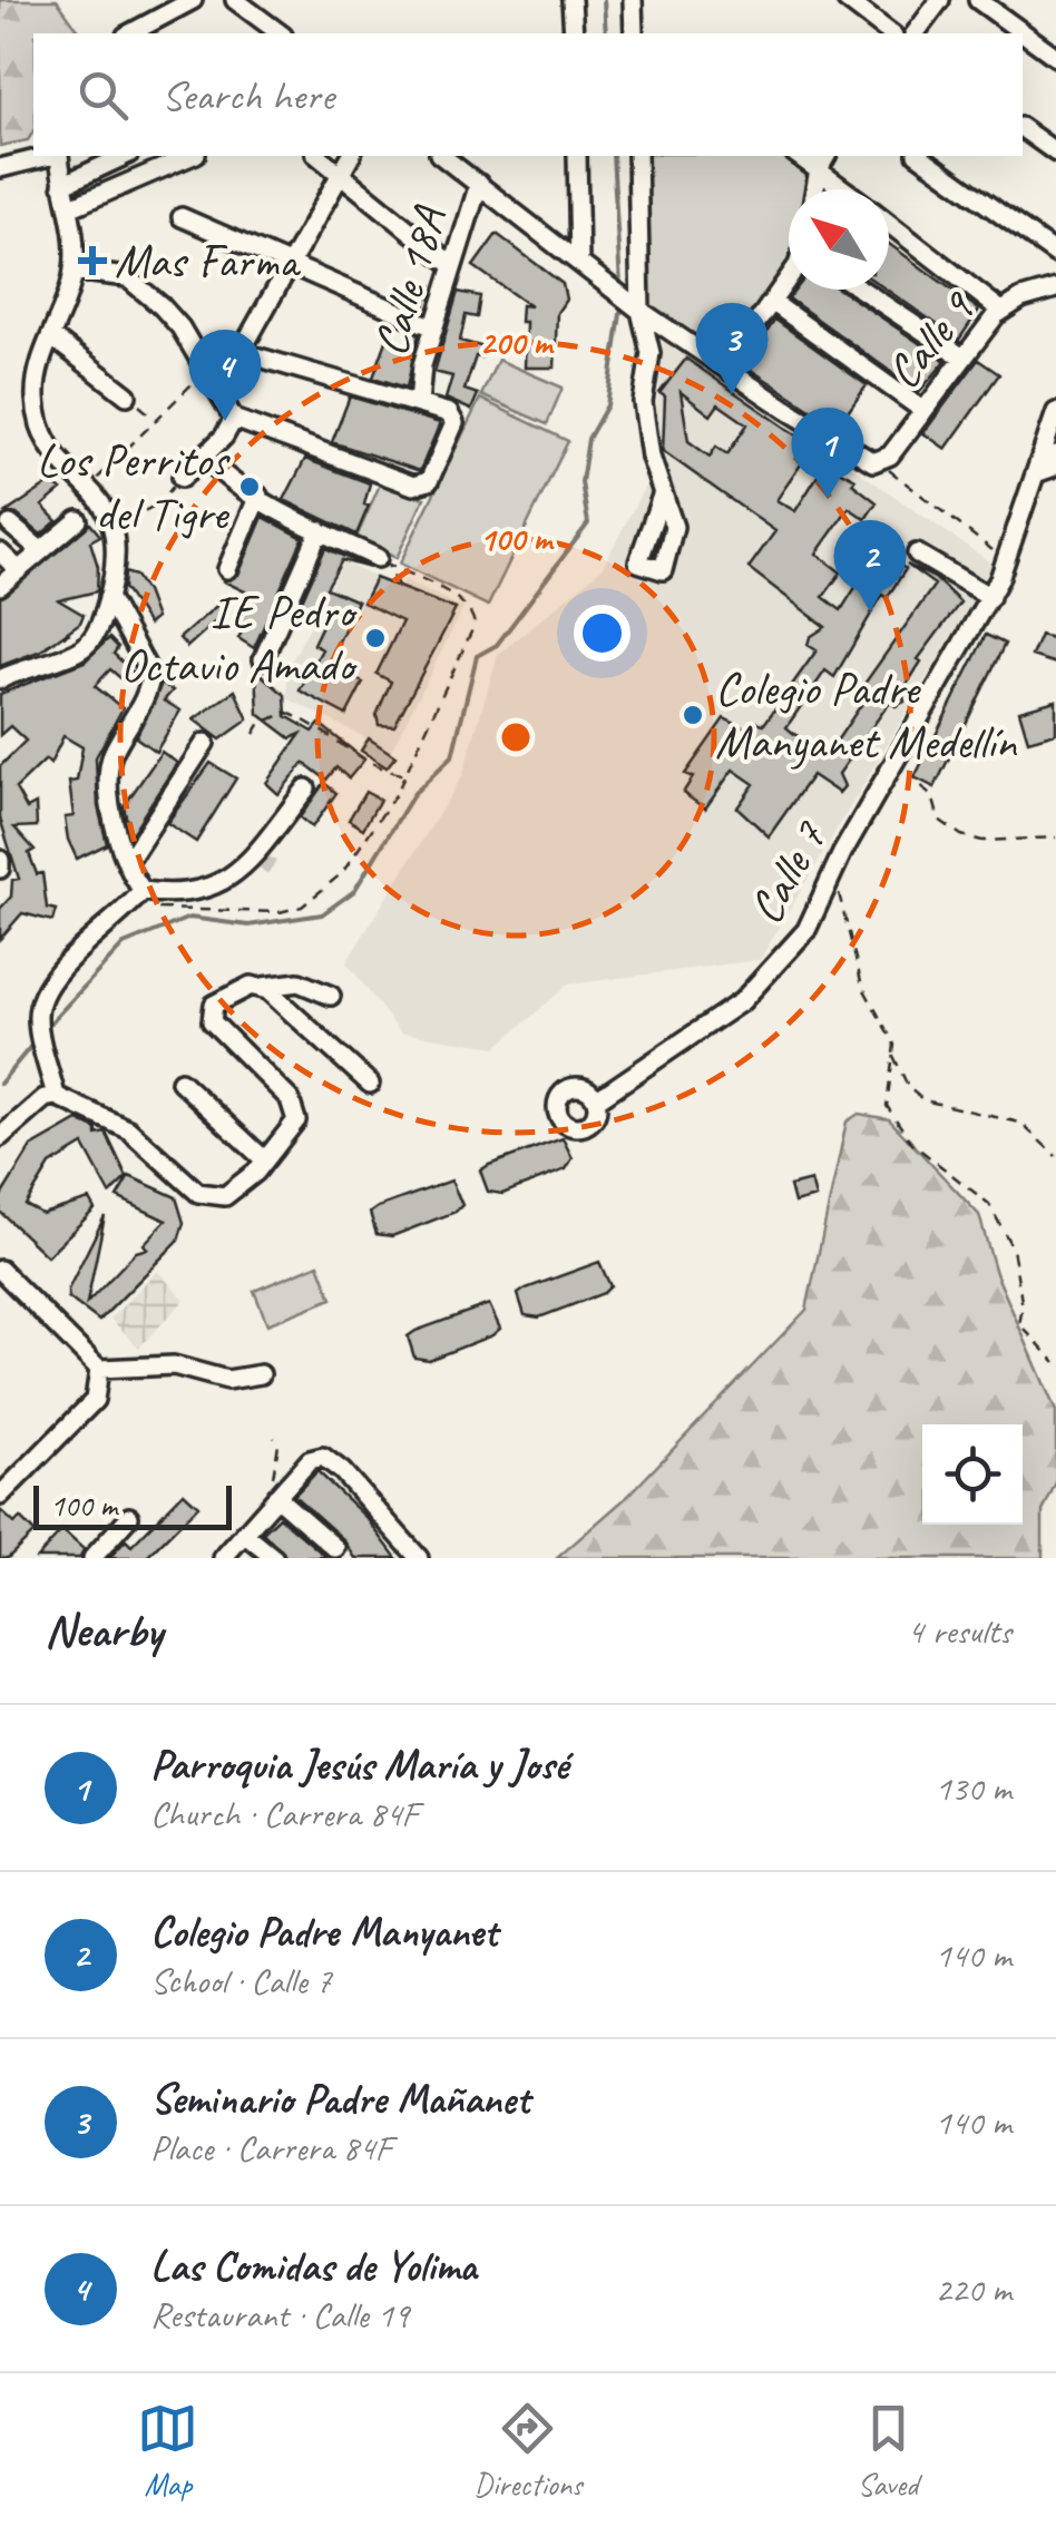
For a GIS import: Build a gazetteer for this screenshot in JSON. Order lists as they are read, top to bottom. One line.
{"streets":{"street":["Calle 18A","Calle 9","Calle 7"]},"places":{"health":["Mas Farma"],"other":["Los Perritos del Tigre","IE Pedro Octavio Amado","Colegio Padre Manyanet Medellín"]},"scale_bar":"100 m","north":"top left","page":{"search":"Search here","pins":["3","4","1","2"],"scale":"100 m","heading":["Nearby","4 results"],"list":[{"mark":"1","name":"Parroquia Jesús María y José","note":"Church · Carrera 84F","value":"130 m"},{"mark":"2","name":"Colegio Padre Manyanet","note":"School · Calle 7","value":"140 m"},{"mark":"3","name":"Seminario Padre Mañanet","note":"Place · Carrera 84F","value":"140 m"},{"mark":"4","name":"Las Comidas de Yolima","note":"Restaurant · Calle 19","value":"220 m"}],"nav":["Map","Directions","Saved"]},"rings":["200 m","100 m"]}
